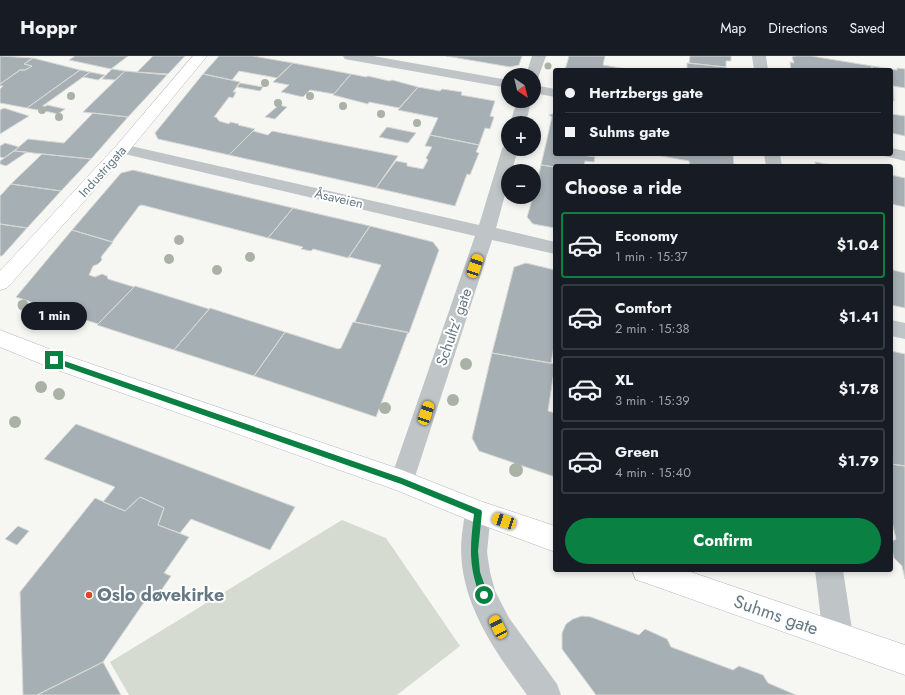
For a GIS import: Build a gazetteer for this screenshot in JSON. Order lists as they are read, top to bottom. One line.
{"streets":{"street":["Industrigata","Åsaveien","Schultz’ gate","Suhms gate"]},"crossings":[["Industrigata","Åsaveien"],["Åsaveien","Schultz’ gate"]],"places":["Oslo døvekirke"],"north":"bottom right","page":{"header":"Hoppr","nav":["Map","Directions","Saved"],"map_buttons":["+","−"],"banner":["Hertzbergs gate","Suhms gate"],"heading":"Choose a ride","list":[{"name":"Economy","note":"1 min · 15:37","value":"$1.04"},{"name":"Comfort","note":"2 min · 15:38","value":"$1.41"},{"name":"XL","note":"3 min · 15:39","value":"$1.78"},{"name":"Green","note":"4 min · 15:40","value":"$1.79"}],"bubble":"1 min","buttons":"Confirm"}}
